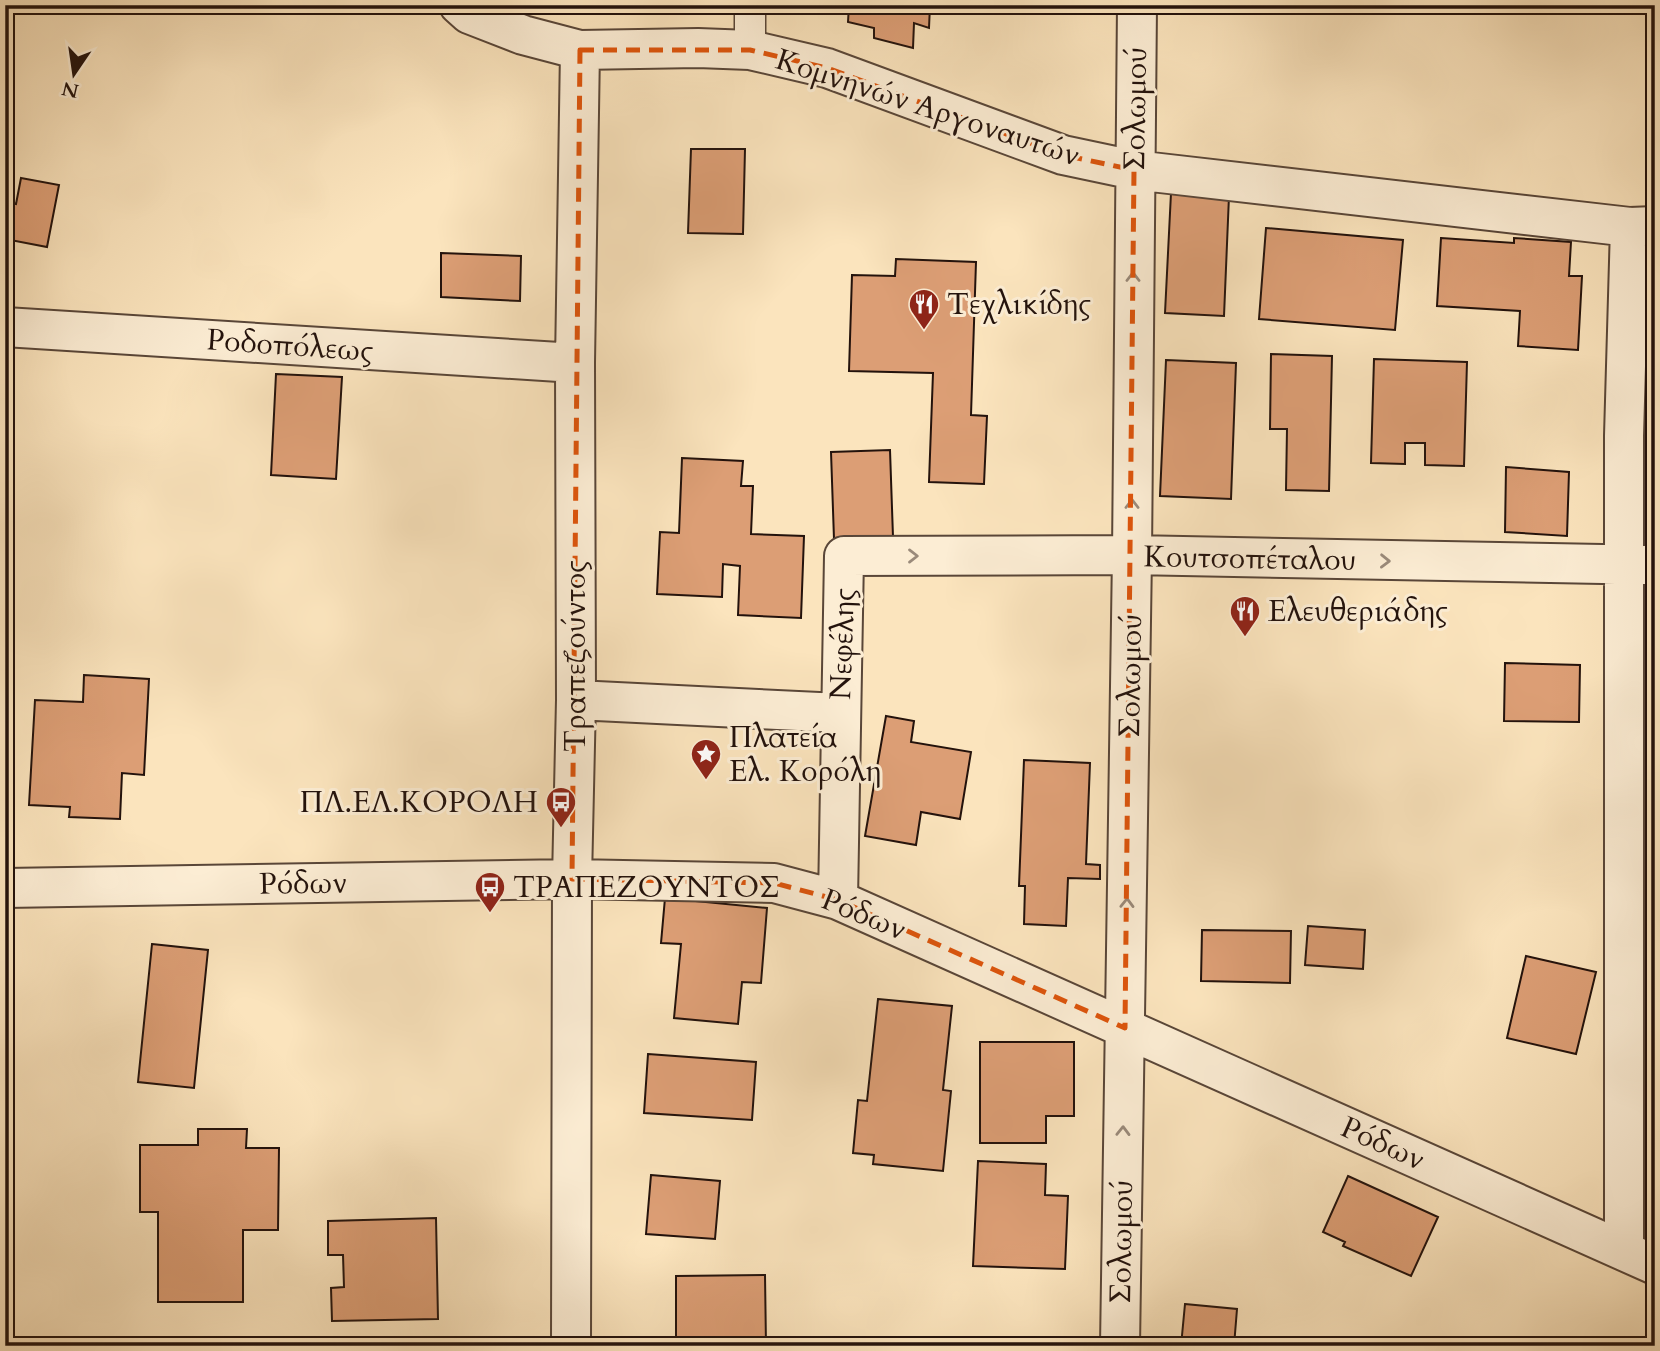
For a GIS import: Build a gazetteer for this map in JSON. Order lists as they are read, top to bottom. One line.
{"streets":{"street":["Κομνηνών Αργοναυτών","Σολωμού","Ροδοπόλεως","Κουτσοπέταλου","Νεφέλης","Τραπεζούντος","Ρόδων"]},"crossings":[["Κομνηνών Αργοναυτών","Σολωμού"],["Κομνηνών Αργοναυτών","Τραπεζούντος"],["Σολωμού","Κουτσοπέταλου"],["Σολωμού","Ρόδων"],["Ροδοπόλεως","Τραπεζούντος"],["Κουτσοπέταλου","Νεφέλης"],["Νεφέλης","Ρόδων"],["Τραπεζούντος","Ρόδων"]],"one_way":["Σολωμού","Κουτσοπέταλου"],"places":{"restaurant":["Τεχλικίδης","Ελευθεριάδης"],"place":["Πλατεία Ελ. Κορόλη"],"bus stop":["ΠΛ.ΕΛ.ΚΟΡΟΛΗ","ΤΡΑΠΕΖΟΥΝΤΟΣ"]},"north":"bottom"}
